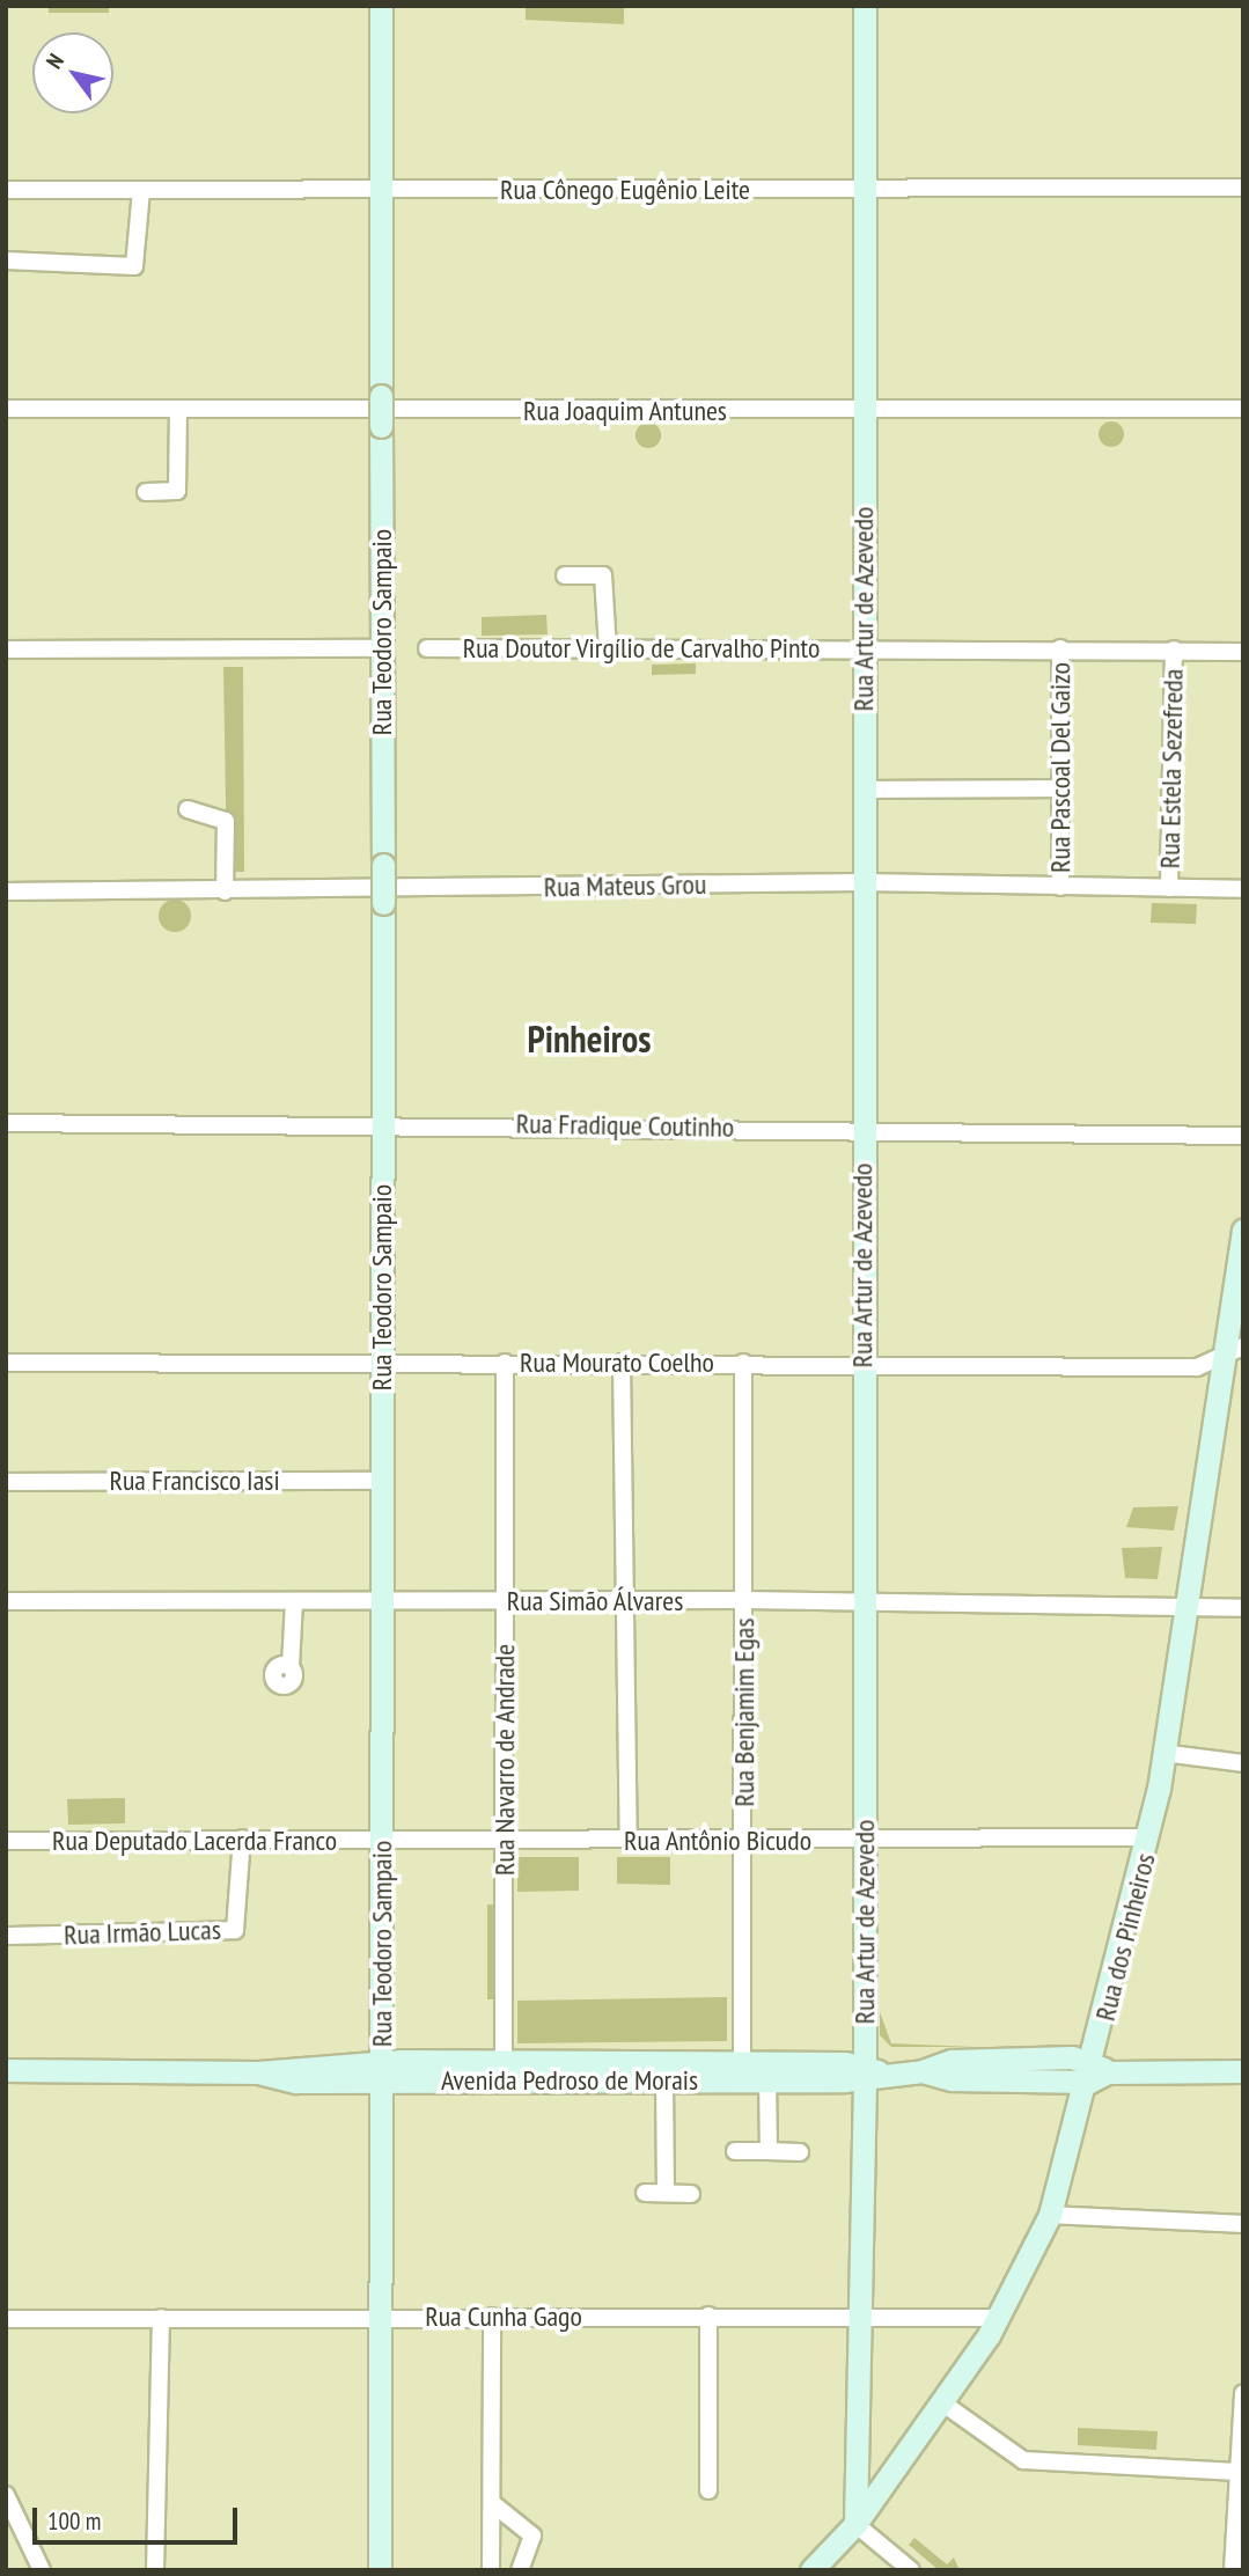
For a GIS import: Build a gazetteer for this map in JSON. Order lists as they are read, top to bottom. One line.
{"streets":{"main road":["Rua Artur de Azevedo","Rua Teodoro Sampaio","Rua dos Pinheiros","Avenida Pedroso de Morais"],"street":["Rua Cônego Eugênio Leite","Rua Joaquim Antunes","Rua Doutor Virgílio de Carvalho Pinto","Rua Pascoal Del Gaizo","Rua Estela Sezefreda","Rua Mateus Grou","Rua Fradique Coutinho","Rua Mourato Coelho","Rua Francisco Iasi","Rua Simão Álvares","Rua Benjamim Egas","Rua Navarro de Andrade","Rua Deputado Lacerda Franco","Rua Antônio Bicudo","Rua Irmão Lucas","Rua Cunha Gago"]},"crossings":[["Rua Cônego Eugênio Leite","Rua Artur de Azevedo"],["Rua Cônego Eugênio Leite","Rua Teodoro Sampaio"],["Rua Joaquim Antunes","Rua Artur de Azevedo"],["Rua Artur de Azevedo","Rua Doutor Virgílio de Carvalho Pinto"],["Rua Artur de Azevedo","Rua Mateus Grou"],["Rua Artur de Azevedo","Rua Fradique Coutinho"],["Rua Artur de Azevedo","Rua Mourato Coelho"],["Rua Artur de Azevedo","Rua Simão Álvares"],["Rua Artur de Azevedo","Rua Antônio Bicudo"],["Rua Artur de Azevedo","Rua dos Pinheiros"],["Rua Artur de Azevedo","Avenida Pedroso de Morais"],["Rua Artur de Azevedo","Rua Cunha Gago"],["Rua Teodoro Sampaio","Rua Fradique Coutinho"],["Rua Teodoro Sampaio","Rua Mourato Coelho"],["Rua Teodoro Sampaio","Rua Francisco Iasi"],["Rua Teodoro Sampaio","Rua Simão Álvares"],["Rua Teodoro Sampaio","Rua Deputado Lacerda Franco"],["Rua Teodoro Sampaio","Rua Antônio Bicudo"],["Rua Teodoro Sampaio","Avenida Pedroso de Morais"],["Rua Teodoro Sampaio","Rua Cunha Gago"],["Rua Doutor Virgílio de Carvalho Pinto","Rua Pascoal Del Gaizo"],["Rua Doutor Virgílio de Carvalho Pinto","Rua Estela Sezefreda"],["Rua Pascoal Del Gaizo","Rua Mateus Grou"],["Rua Estela Sezefreda","Rua Mateus Grou"],["Rua Mourato Coelho","Rua Benjamim Egas"],["Rua Mourato Coelho","Rua Navarro de Andrade"],["Rua Mourato Coelho","Rua dos Pinheiros"],["Rua Simão Álvares","Rua Benjamim Egas"],["Rua Simão Álvares","Rua Navarro de Andrade"],["Rua Simão Álvares","Rua dos Pinheiros"],["Rua Benjamim Egas","Rua Antônio Bicudo"],["Rua Benjamim Egas","Avenida Pedroso de Morais"],["Rua Navarro de Andrade","Rua Antônio Bicudo"],["Rua Navarro de Andrade","Avenida Pedroso de Morais"],["Rua Deputado Lacerda Franco","Rua Antônio Bicudo"],["Rua Deputado Lacerda Franco","Rua Irmão Lucas"],["Rua Antônio Bicudo","Rua dos Pinheiros"],["Rua dos Pinheiros","Avenida Pedroso de Morais"],["Rua dos Pinheiros","Rua Cunha Gago"]],"districts":["Pinheiros"],"scale_bar":"100 m","north":"top left"}
